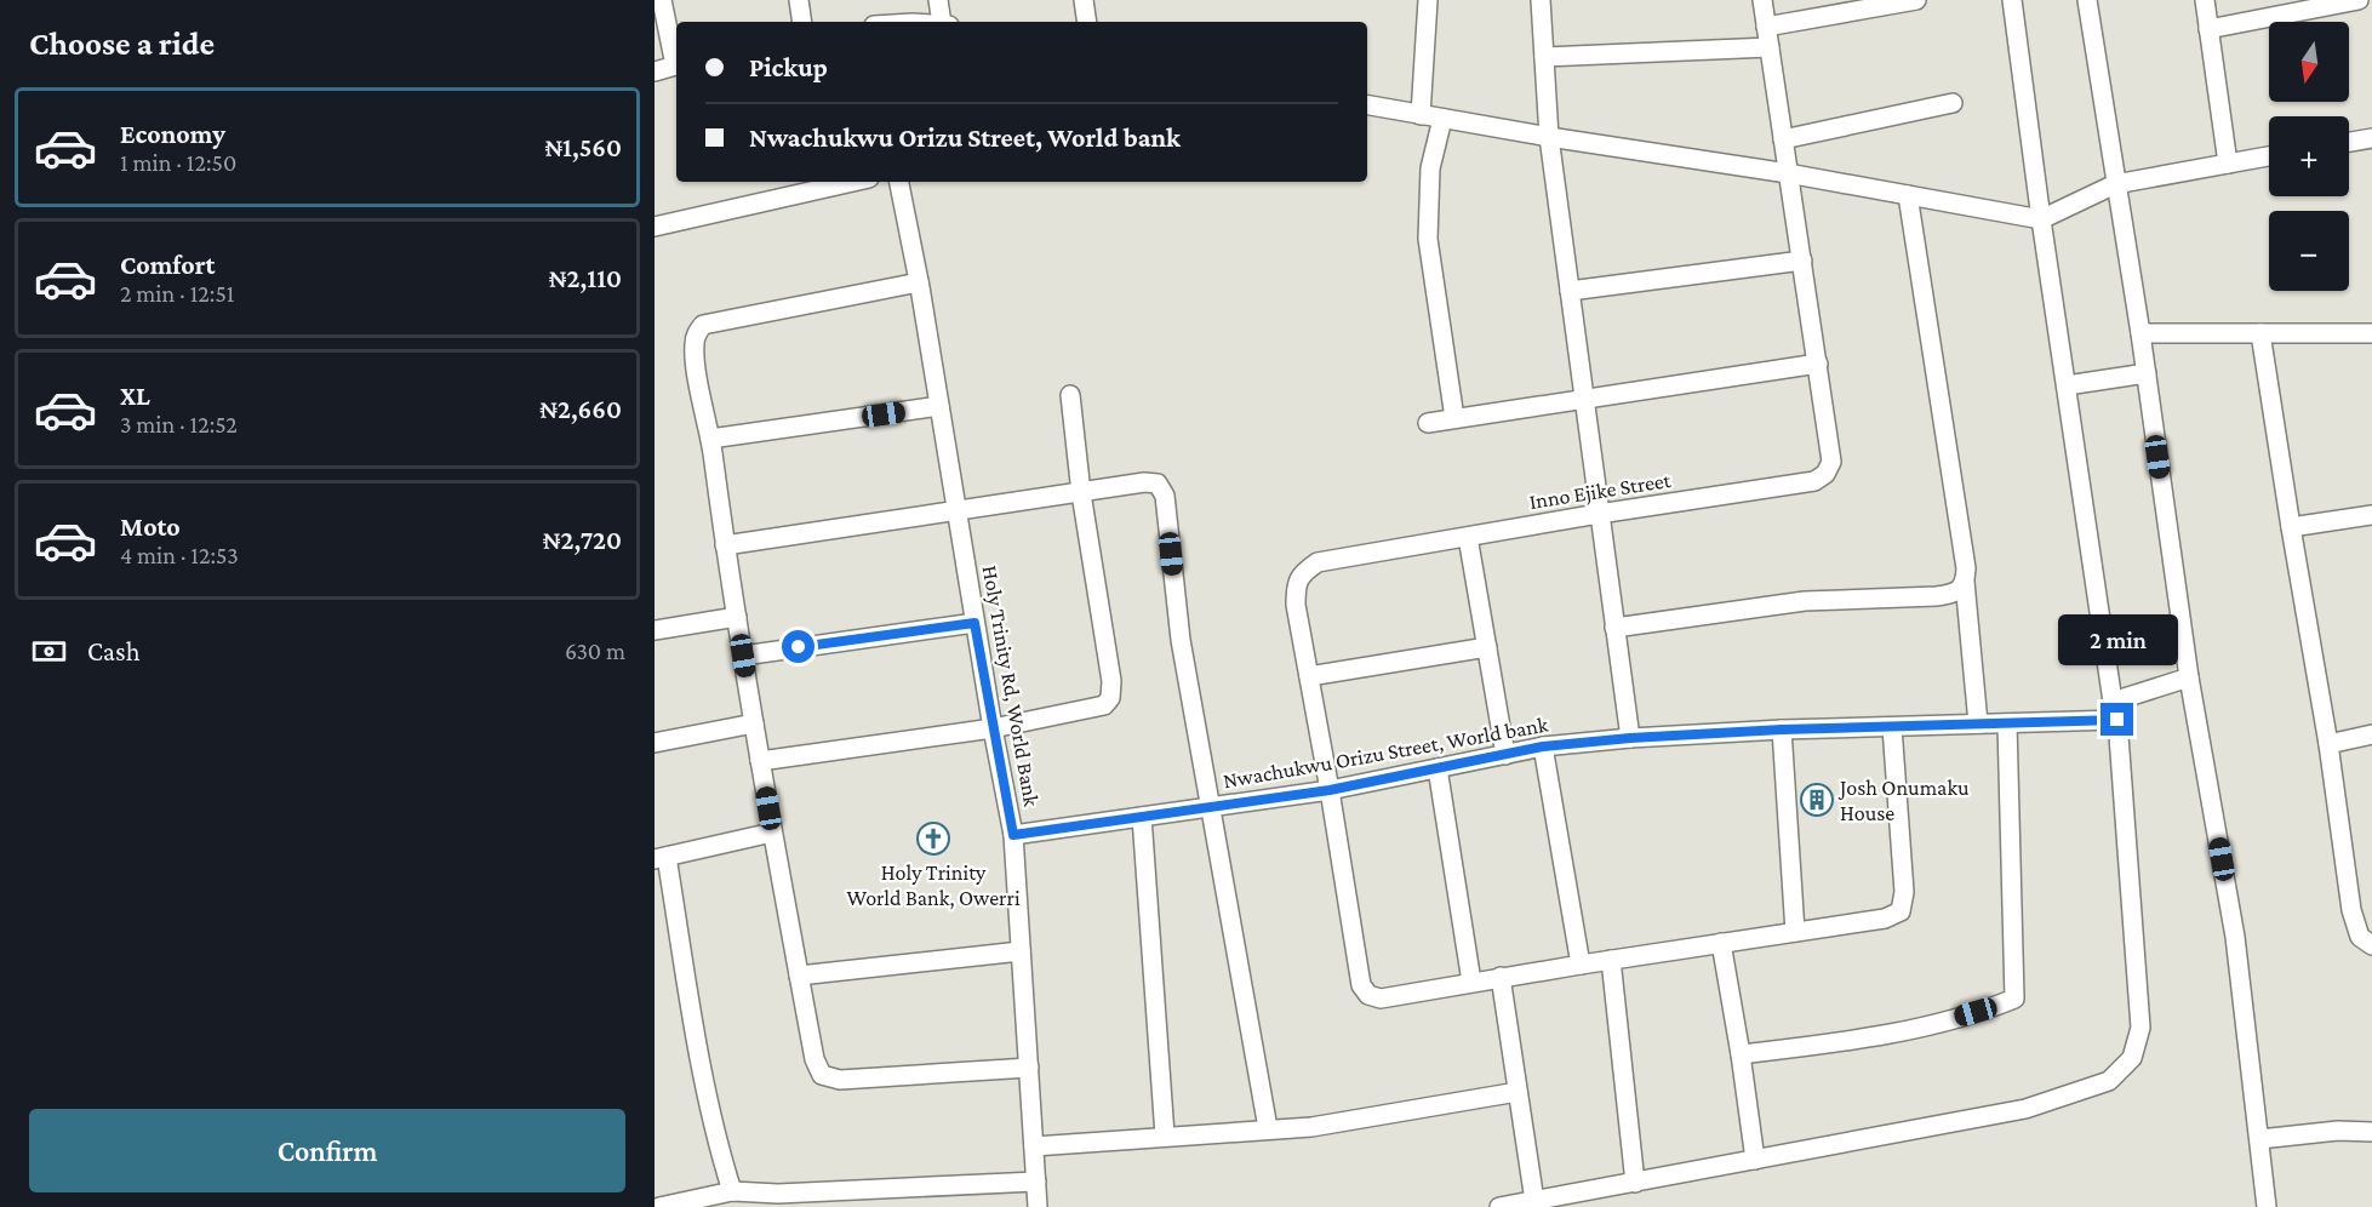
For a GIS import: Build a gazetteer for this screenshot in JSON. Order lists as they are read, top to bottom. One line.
{"streets":{"street":["Inno Ejike Street","Holy Trinity Rd, World Bank","Nwachukwu Orizu Street, World bank"]},"crossings":[["Inno Ejike Street","Nwachukwu Orizu Street, World bank"],["Holy Trinity Rd, World Bank","Nwachukwu Orizu Street, World bank"]],"places":{"building":["Josh Onumaku House"],"church":["Holy Trinity World Bank, Owerri"]},"north":"bottom","page":{"heading":"Choose a ride","map_buttons":["+","−"],"banner":["Pickup","Nwachukwu Orizu Street, World bank"],"list":[{"name":"Economy","note":"1 min · 12:50","value":"₦1,560"},{"name":"Comfort","note":"2 min · 12:51","value":"₦2,110"},{"name":"XL","note":"3 min · 12:52","value":"₦2,660"},{"name":"Moto","note":"4 min · 12:53","value":"₦2,720"}],"pay":["Cash","630 m"],"bubble":"2 min","buttons":"Confirm"}}
